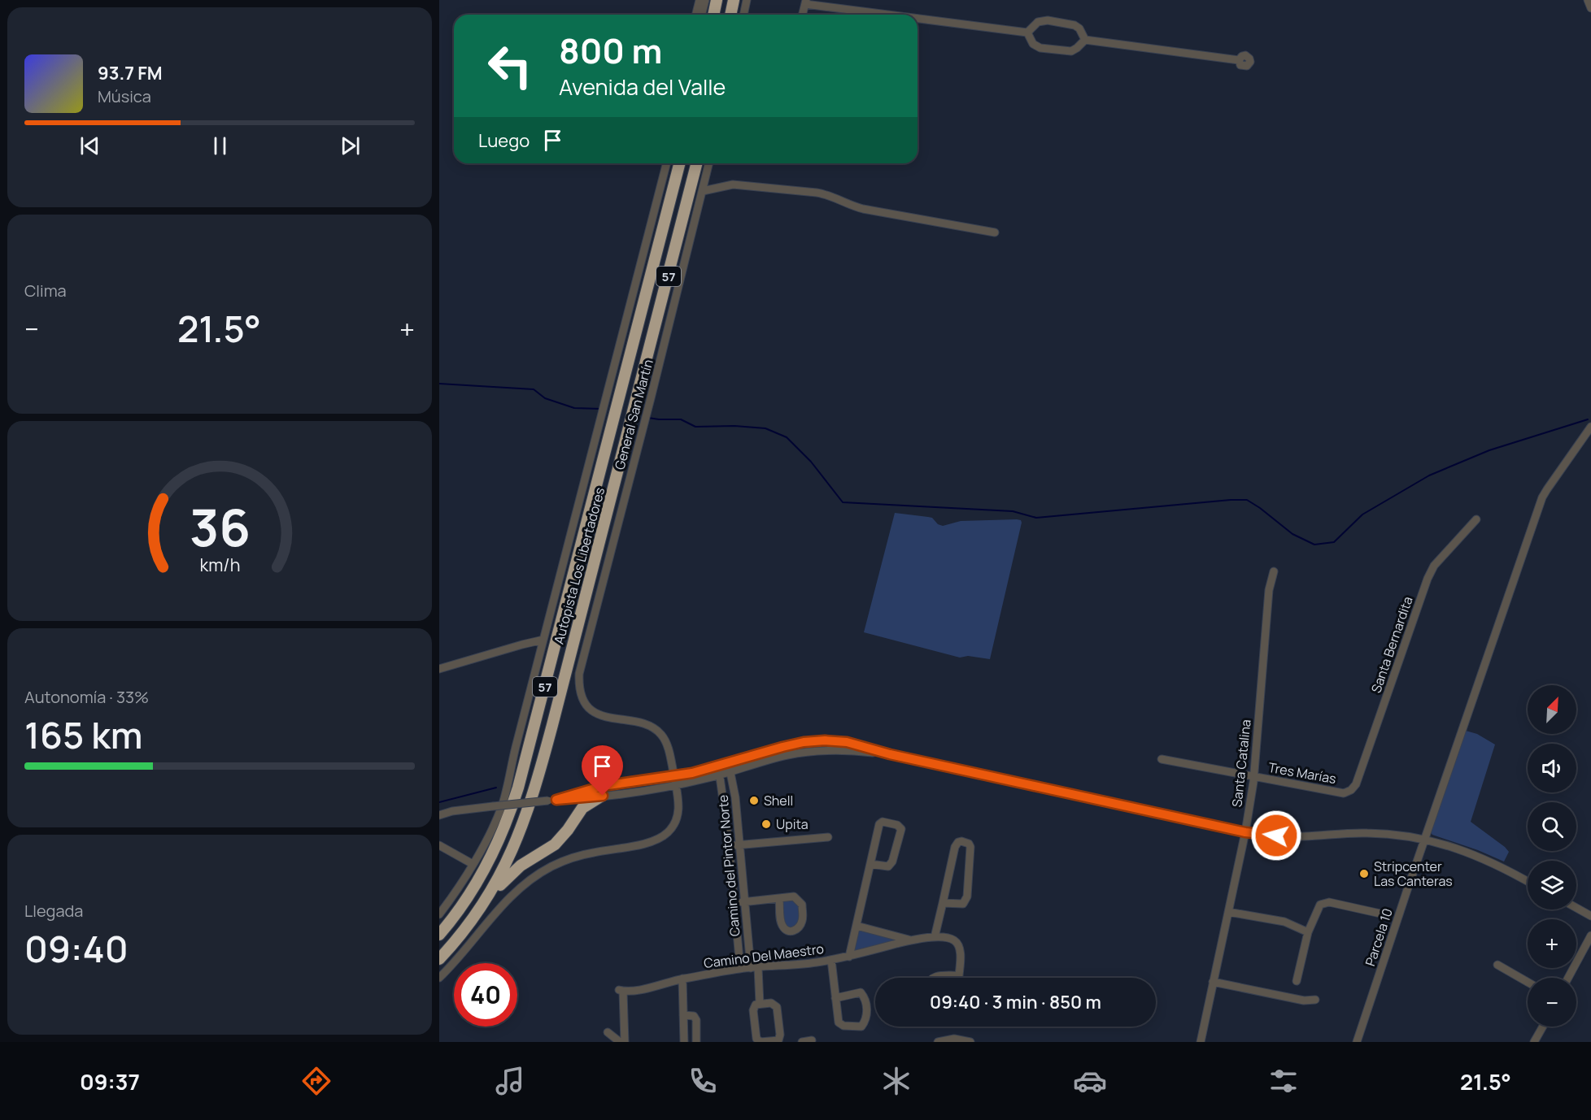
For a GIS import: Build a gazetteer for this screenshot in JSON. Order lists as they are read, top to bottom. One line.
{"streets":{"highway":["57","Autopista Los Libertadores"],"street":["General San Martín","Santa Bernardita","Santa Catalina","Tres Marías","Camino del Pintor Norte","Parcela 10","Camino Del Maestro"]},"crossings":[["Santa Bernardita","Tres Marías"],["Santa Catalina","Tres Marías"],["Camino del Pintor Norte","Camino Del Maestro"]],"places":["Shell","Upita","Stripcenter Las Canteras"],"north":"top right","page":{"turn":["800 m","Avenida del Valle"],"song":["93.7 FM","Música"],"then":"Luego","tile":["Clima",["Autonomía · 33%","165 km"],["Llegada","09:40"]],"heat":["−","21.5°","+"],"map_buttons":["+","−"],"limit":"40","trip":"09:40 · 3 min · 850 m","tabs":["09:37","21.5°"],"gauge":["36","km/h"]}}
